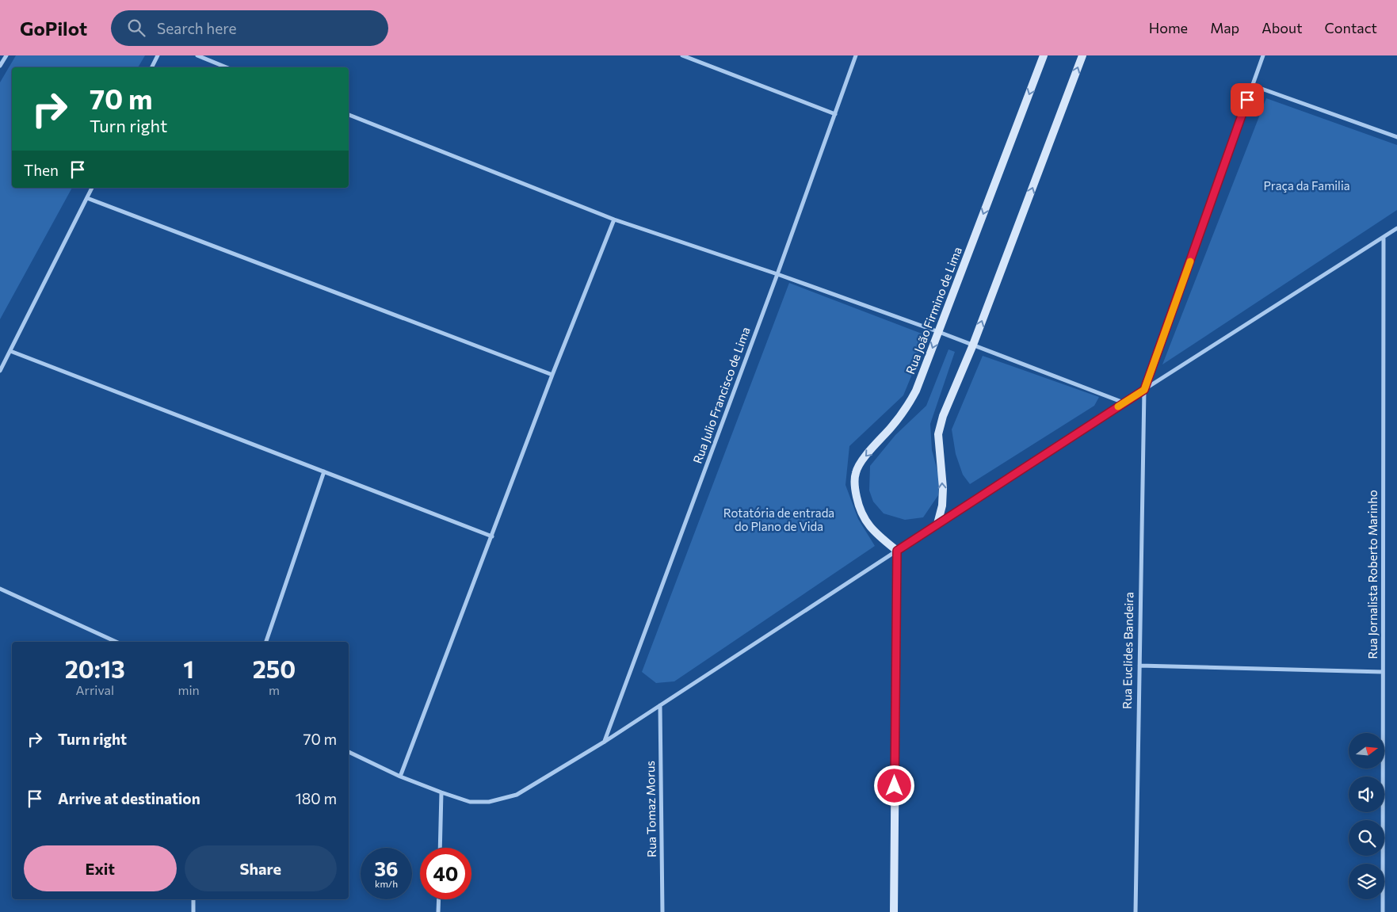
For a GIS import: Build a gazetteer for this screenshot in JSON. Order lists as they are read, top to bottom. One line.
{"streets":{"street":["Rua João Firmino de Lima","Rua Julio Francisco de Lima","Rua Jornalista Roberto Marinho","Rua Euclides Bandeira","Rua Tomaz Morus"]},"parks":["Praça da Familia","Rotatória de entrada do Plano de Vida"],"north":"right","page":{"header":"GoPilot","search":"Search here","nav":["Home","Map","About","Contact"],"turn":["70 m","Turn right"],"then":"Then","eta":["20:13","Arrival","1","min","250","m"],"list":[{"name":"Turn right","value":"70 m"},{"name":"Arrive at destination","value":"180 m"}],"buttons":["Exit","Share"],"speed":"36 km/h","limit":"40"}}
